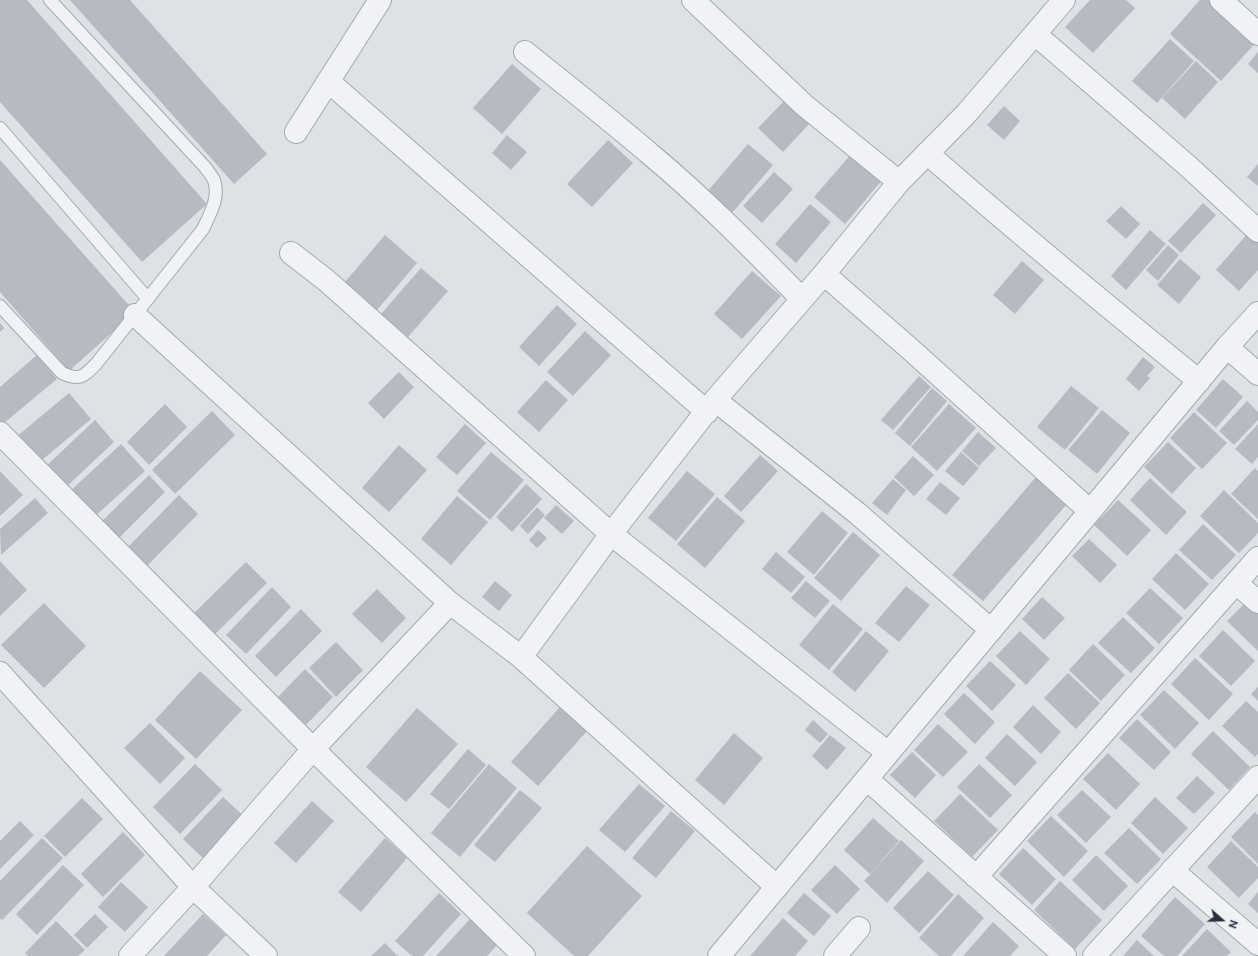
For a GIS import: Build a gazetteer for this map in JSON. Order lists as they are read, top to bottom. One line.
{"north":"right"}
